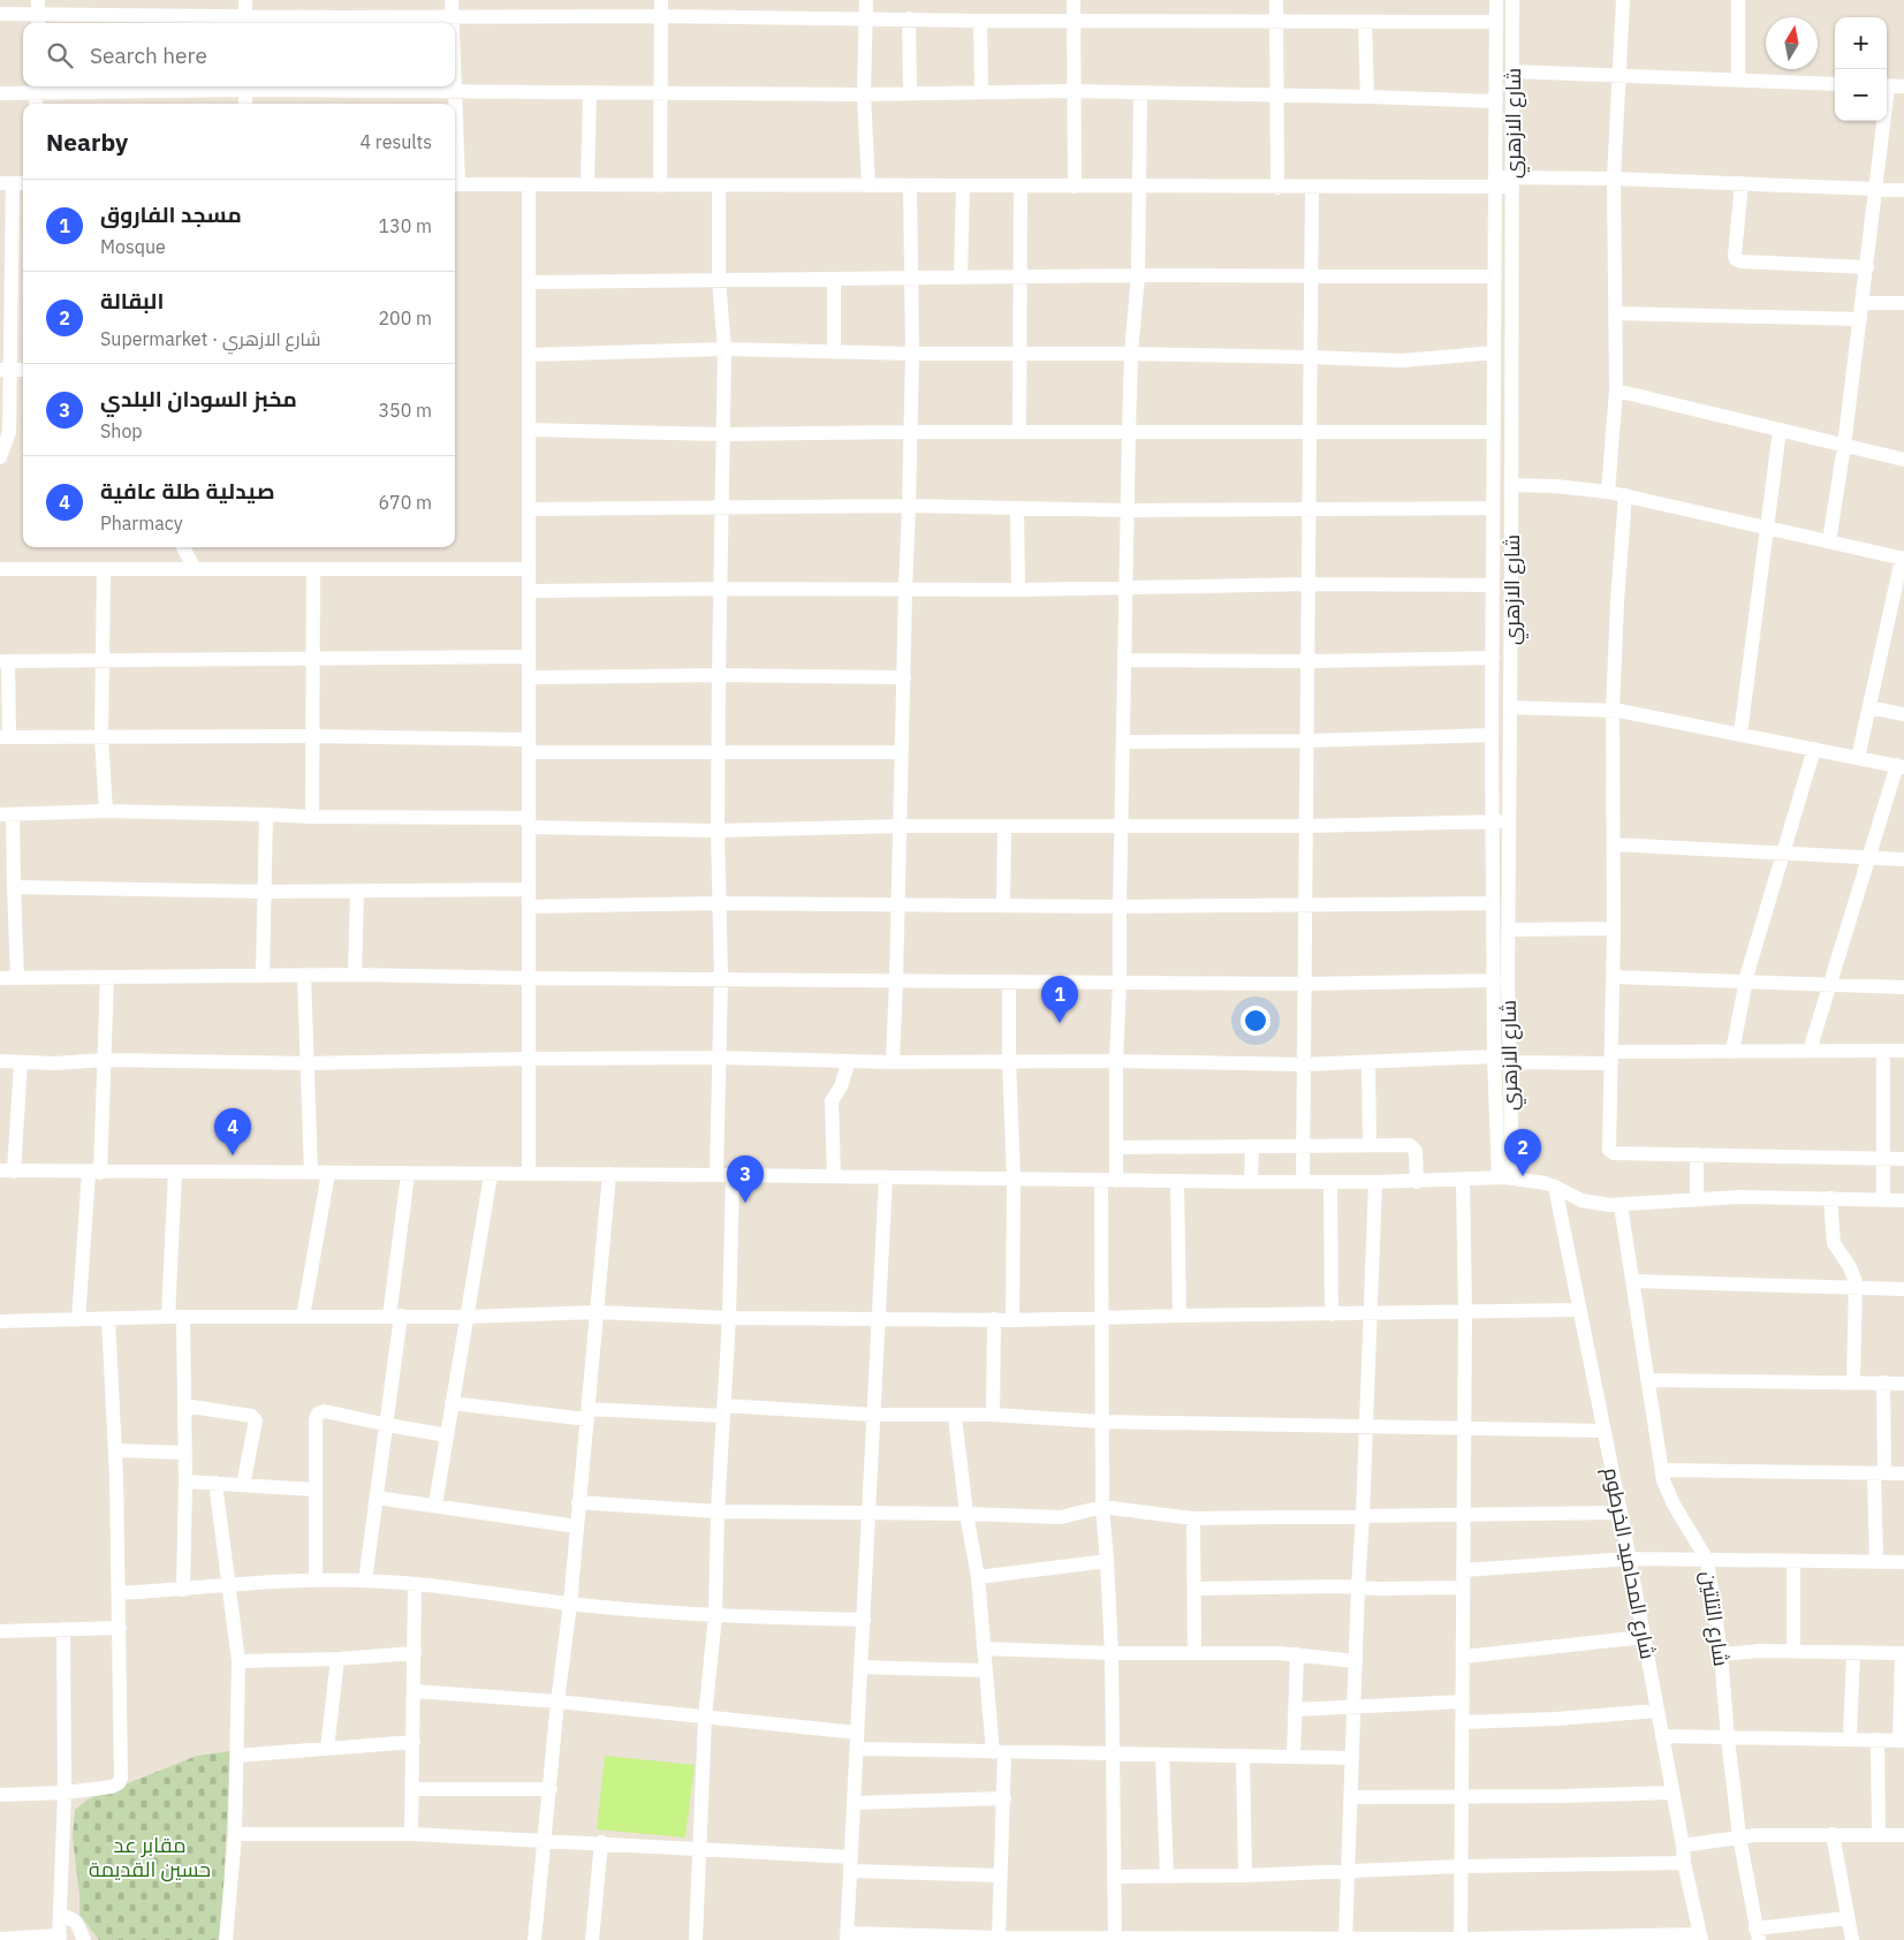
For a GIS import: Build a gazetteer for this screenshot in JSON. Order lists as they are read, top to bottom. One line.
{"streets":{"street":["شارع الازهري","شارع المحاميد الخرطوم","شارع التلتين"]},"parks":["مقابر عد حسين القديمة"],"north":"top","page":{"map_buttons":["+","−"],"search":"Search here","heading":["Nearby","4 results"],"list":[{"mark":"1","name":"مسجد الفاروق","note":"Mosque","value":"130 m"},{"mark":"2","name":"البقالة","note":"Supermarket · شارع الازهري","value":"200 m"},{"mark":"3","name":"مخبز السودان البلدي","note":"Shop","value":"350 m"},{"mark":"4","name":"صيدلية طلة عافية","note":"Pharmacy","value":"670 m"}],"pins":["1","4","2","3"]}}
